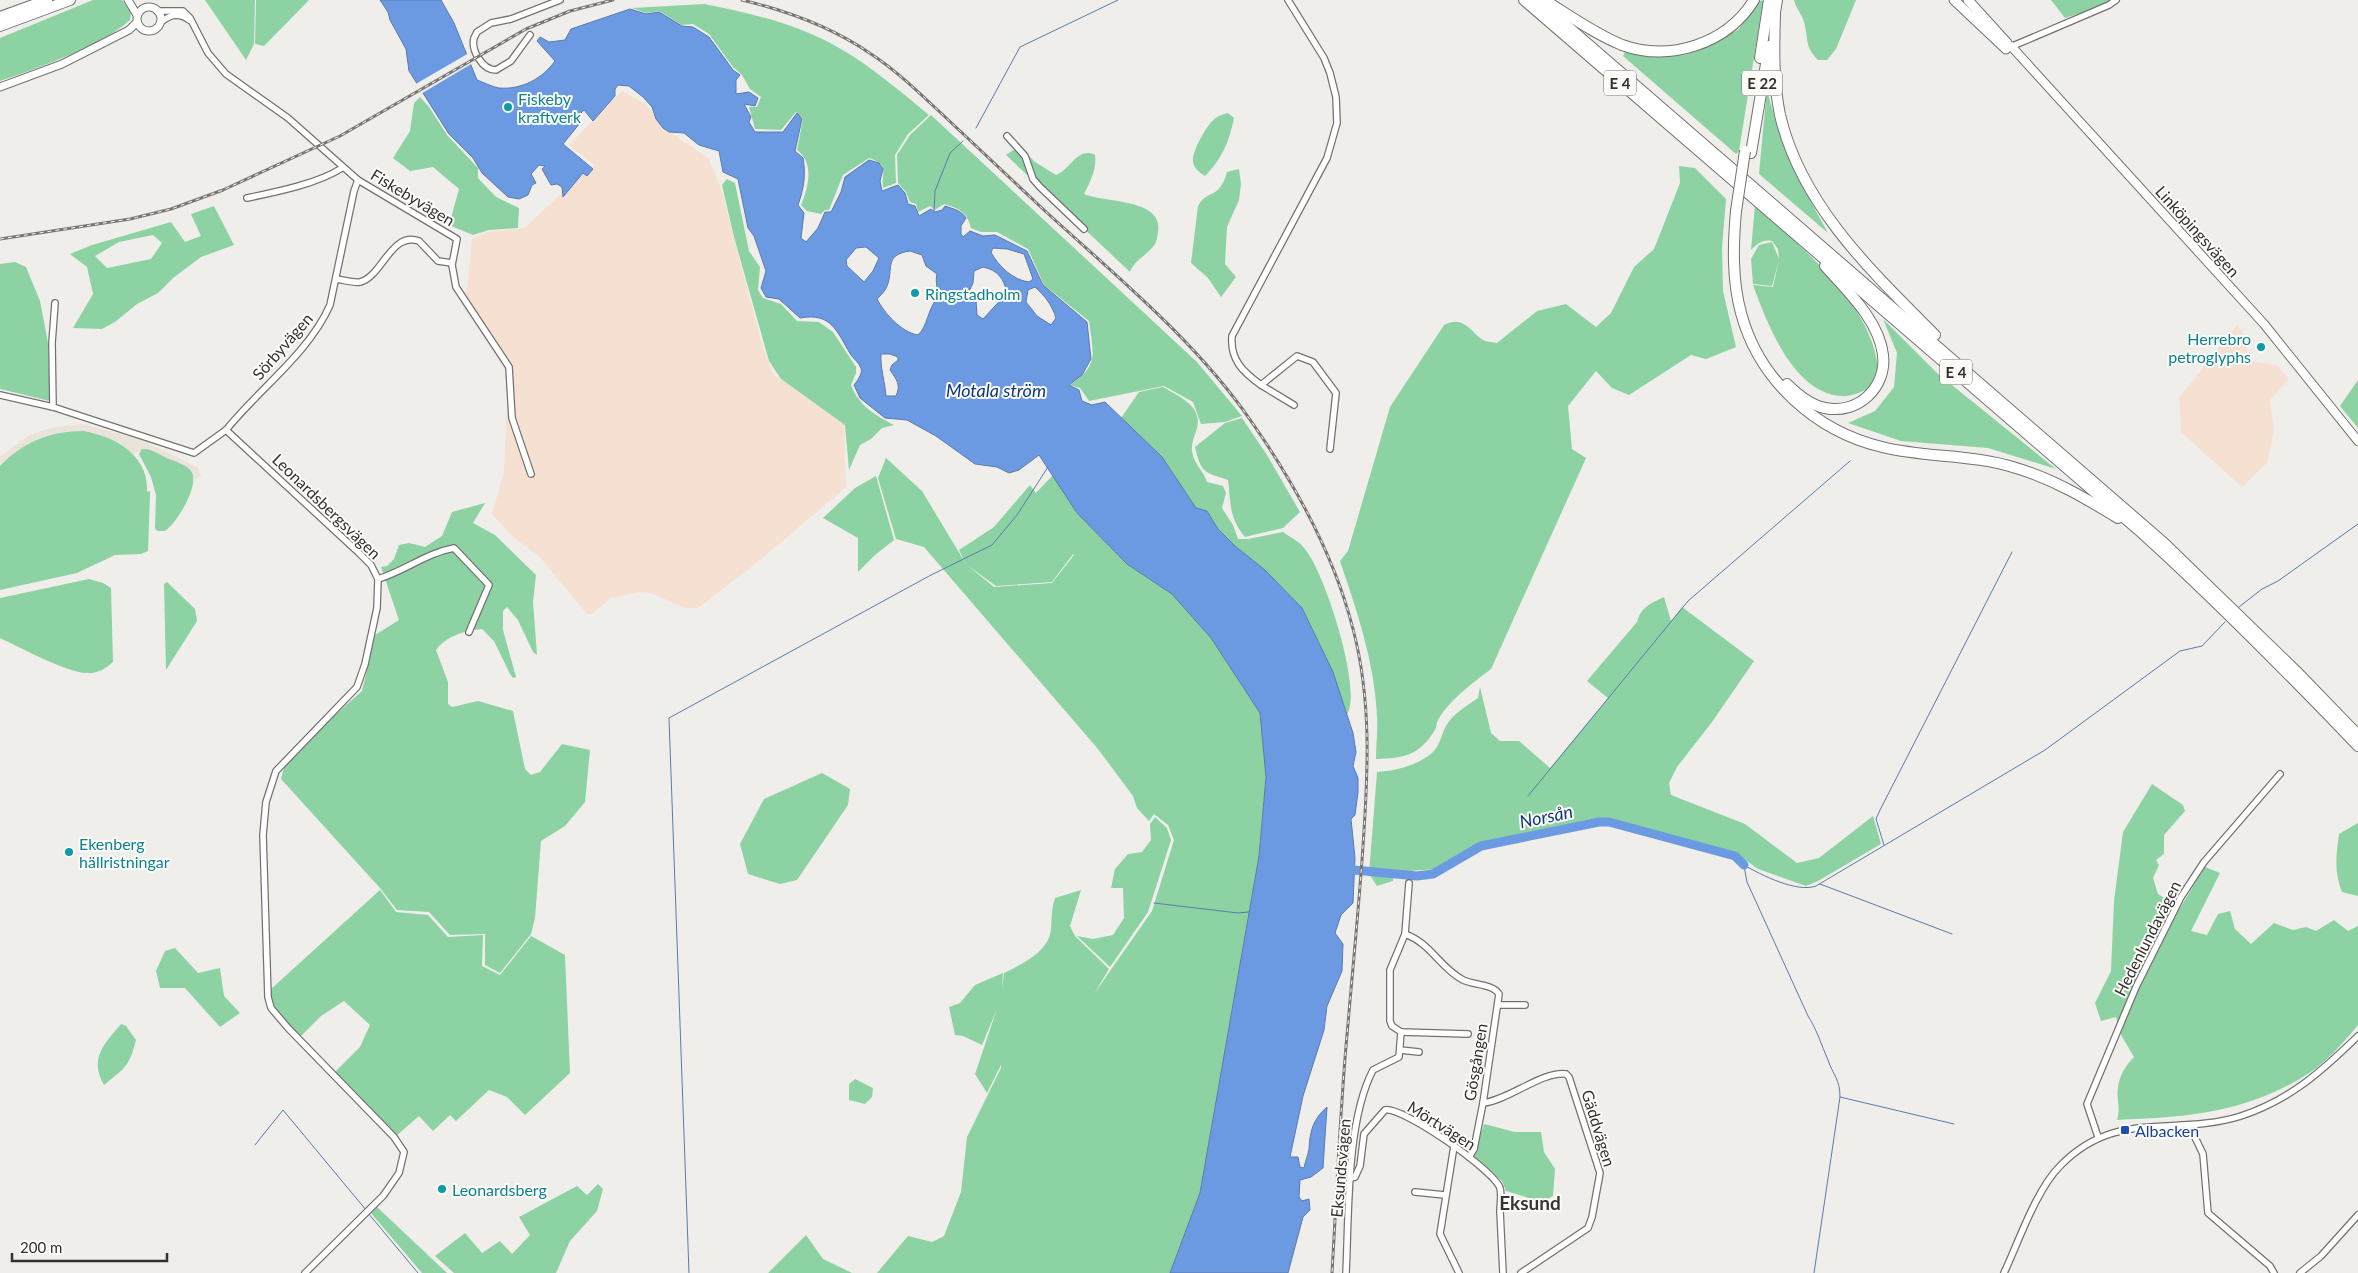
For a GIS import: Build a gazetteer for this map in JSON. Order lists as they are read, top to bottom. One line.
{"streets":{"highway":["E 4","E 22"],"main road":["Linköpingsvägen"],"street":["Fiskebyvägen","Sörbyvägen","Leonardsbergsvägen","Hedenlundavägen","Gösgången","Mörtvägen","Gäddvägen","Eksundsvägen"]},"crossings":[["Fiskebyvägen","Sörbyvägen"],["Sörbyvägen","Leonardsbergsvägen"],["Gösgången","Mörtvägen"],["Gösgången","Gäddvägen"],["Mörtvägen","Eksundsvägen"]],"districts":["Eksund"],"water":["Motala ström","Norsån"],"places":{"other":["Fiskeby kraftverk","Ringstadholm","Herrebro petroglyphs","Ekenberg hällristningar","Leonardsberg"],"transit":["Albacken"]},"scale_bar":"200 m"}
